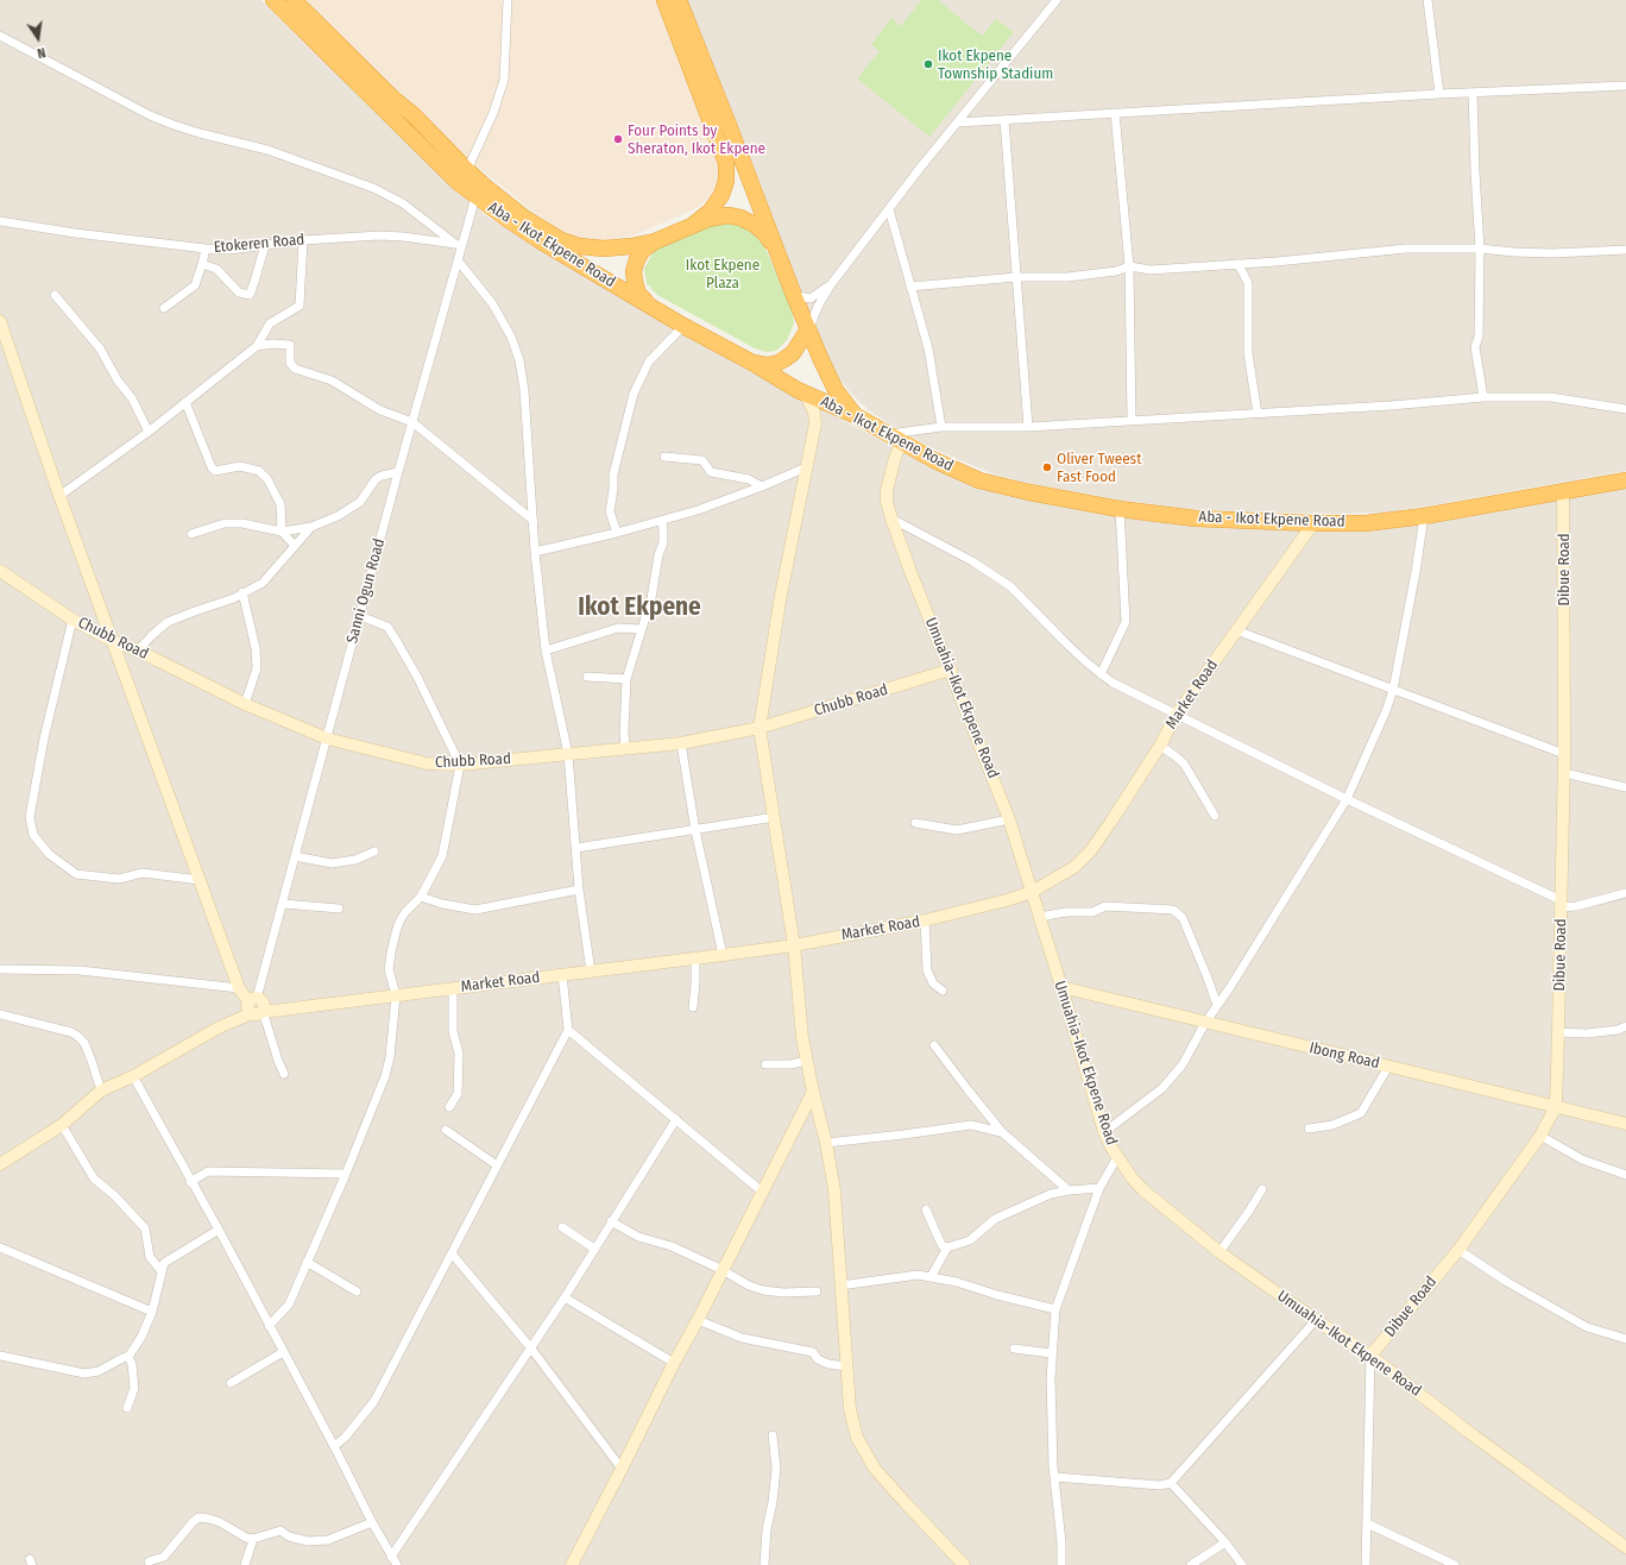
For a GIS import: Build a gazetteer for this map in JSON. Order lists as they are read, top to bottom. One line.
{"streets":{"highway":["Aba - Ikot Ekpene Road"],"main road":["Dibue Road","Chubb Road","Market Road","Umuahia-Ikot Ekpene Road","Ibong Road"],"street":["Etokeren Road","Sanni Ogun Road"]},"crossings":[["Etokeren Road","Sanni Ogun Road"],["Aba - Ikot Ekpene Road","Dibue Road"],["Aba - Ikot Ekpene Road","Sanni Ogun Road"],["Aba - Ikot Ekpene Road","Market Road"],["Aba - Ikot Ekpene Road","Umuahia-Ikot Ekpene Road"],["Dibue Road","Umuahia-Ikot Ekpene Road"],["Dibue Road","Ibong Road"],["Sanni Ogun Road","Chubb Road"],["Sanni Ogun Road","Market Road"],["Chubb Road","Umuahia-Ikot Ekpene Road"],["Market Road","Umuahia-Ikot Ekpene Road"],["Umuahia-Ikot Ekpene Road","Ibong Road"]],"districts":["Ikot Ekpene"],"parks":["Ikot Ekpene Plaza"],"places":["Ikot Ekpene Township Stadium","Four Points by Sheraton, Ikot Ekpene","Oliver Tweest Fast Food"],"north":"bottom"}
